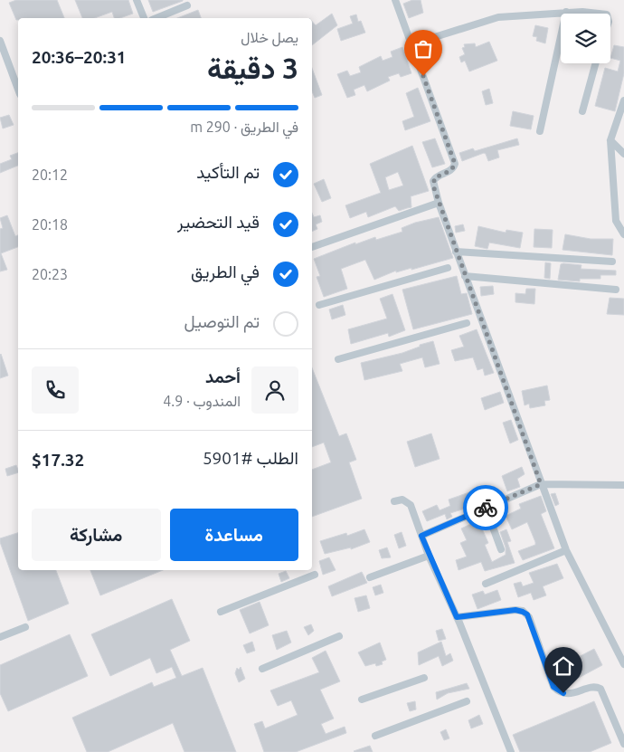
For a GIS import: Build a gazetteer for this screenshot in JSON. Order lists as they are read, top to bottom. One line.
{"page":{"heading":["3 دقيقة","يصل خلال","20:31–20:36"],"panel":["أحمد","المندوب · 4.9","الطلب #5901","$17.32"],"bar":"في الطريق · 290 m","list":[["تم التأكيد","20:12"],["قيد التحضير","20:18"],["في الطريق","20:23"],"تم التوصيل"],"buttons":["مساعدة","مشاركة"]}}
